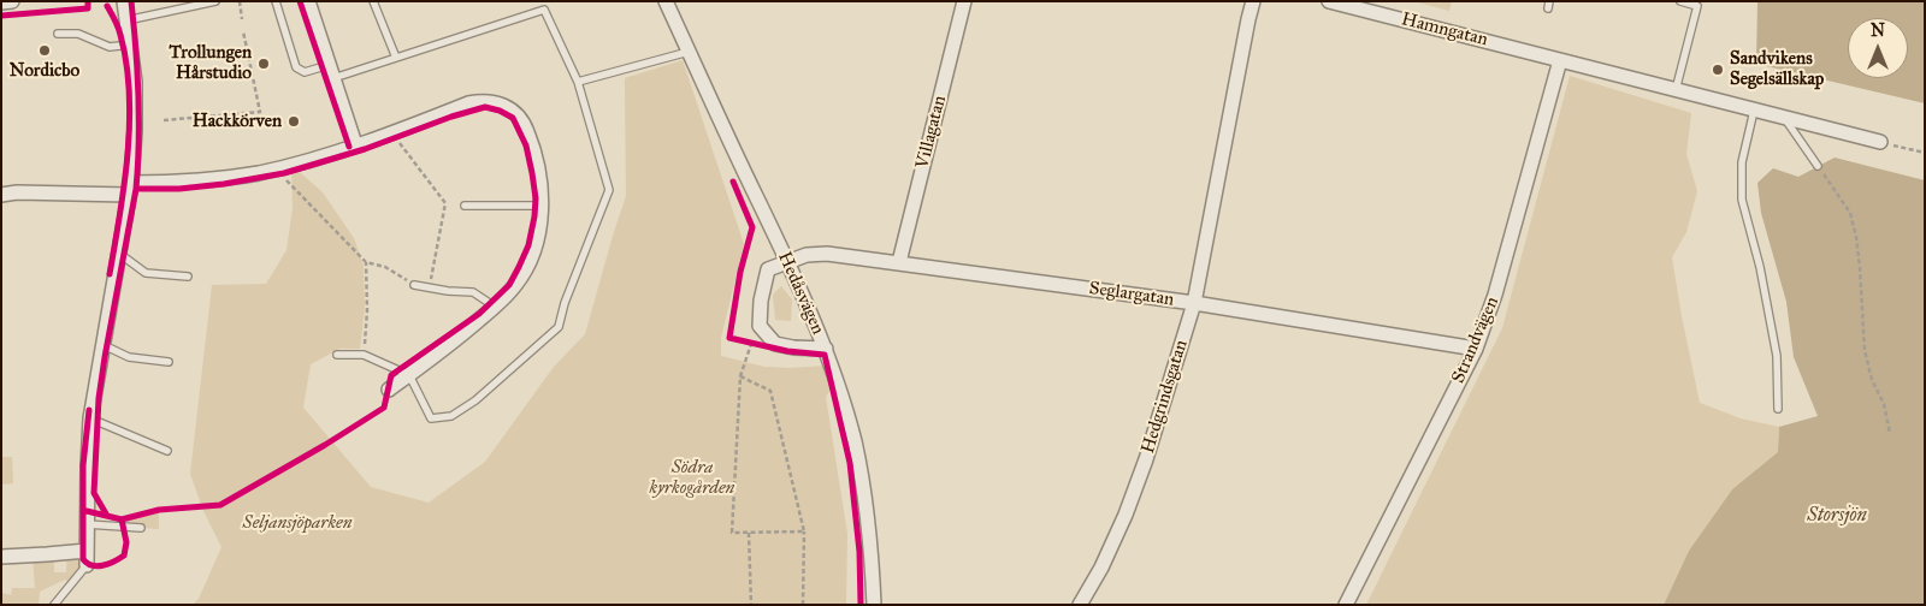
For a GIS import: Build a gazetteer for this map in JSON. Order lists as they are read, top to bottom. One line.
{"streets":{"street":["Hamngatan","Villagatan","Hedåsvägen","Seglargatan","Strandvägen","Hedgrindsgatan"]},"crossings":[["Hamngatan","Strandvägen"],["Villagatan","Seglargatan"],["Hedåsvägen","Seglargatan"],["Seglargatan","Strandvägen"],["Seglargatan","Hedgrindsgatan"]],"water":["Storsjön"],"parks":["Södra kyrkogården","Seljansjöparken"],"places":["Nordicbo","Trollungen Hårstudio","Sandvikens Segelsällskap","Hackkörven"],"north":"top"}
